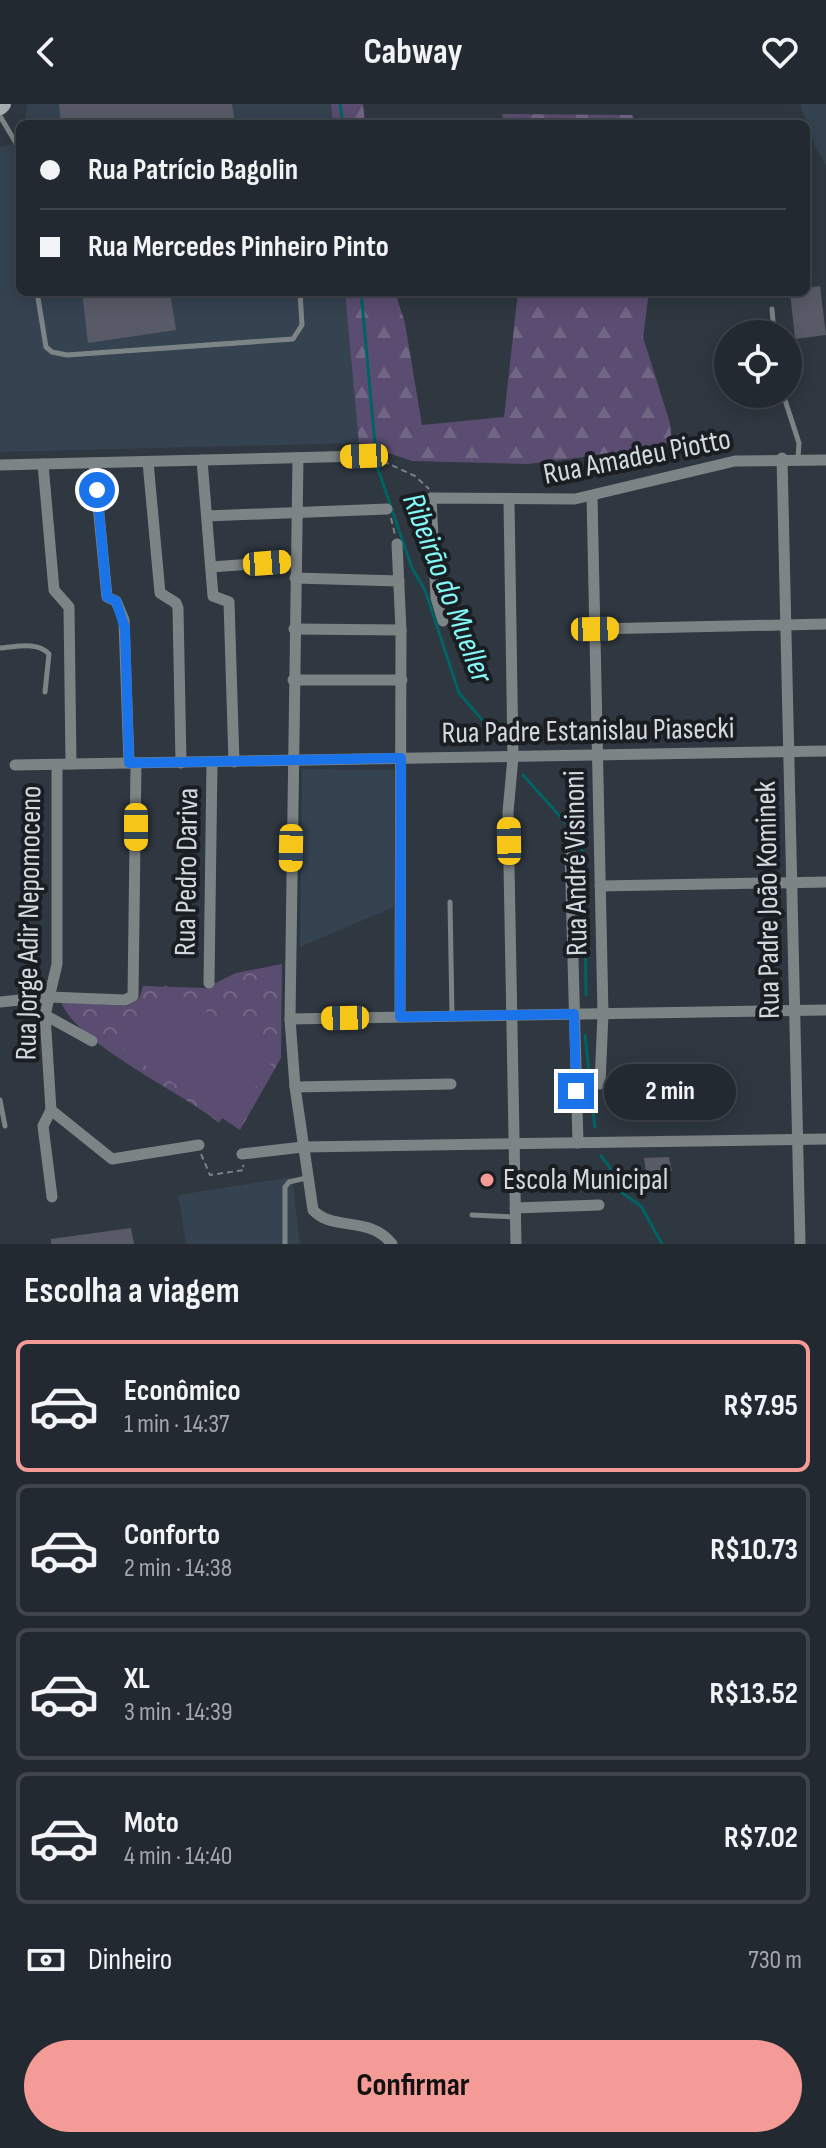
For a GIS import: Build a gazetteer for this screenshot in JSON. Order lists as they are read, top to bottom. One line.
{"streets":{"street":["Rua Amadeu Piotto","Rua Padre Estanislau Piasecki","Rua André Visinoni","Rua Pedro Dariva","Rua Padre João Kominek","Rua Jorge Adir Nepomoceno"]},"crossings":[["Rua Amadeu Piotto","Rua André Visinoni"],["Rua Amadeu Piotto","Rua Padre João Kominek"],["Rua Padre Estanislau Piasecki","Rua André Visinoni"],["Rua Padre Estanislau Piasecki","Rua Pedro Dariva"],["Rua Padre Estanislau Piasecki","Rua Padre João Kominek"],["Rua Padre Estanislau Piasecki","Rua Jorge Adir Nepomoceno"]],"water":["Ribeirão do Mueller"],"places":["Escola Municipal"],"page":{"header":"Cabway","banner":["Rua Patrício Bagolin","Rua Mercedes Pinheiro Pinto"],"bubble":"2 min","heading":"Escolha a viagem","list":[{"name":"Econômico","note":"1 min · 14:37","value":"R$7.95"},{"name":"Conforto","note":"2 min · 14:38","value":"R$10.73"},{"name":"XL","note":"3 min · 14:39","value":"R$13.52"},{"name":"Moto","note":"4 min · 14:40","value":"R$7.02"}],"pay":["Dinheiro","730 m"],"buttons":"Confirmar"}}
